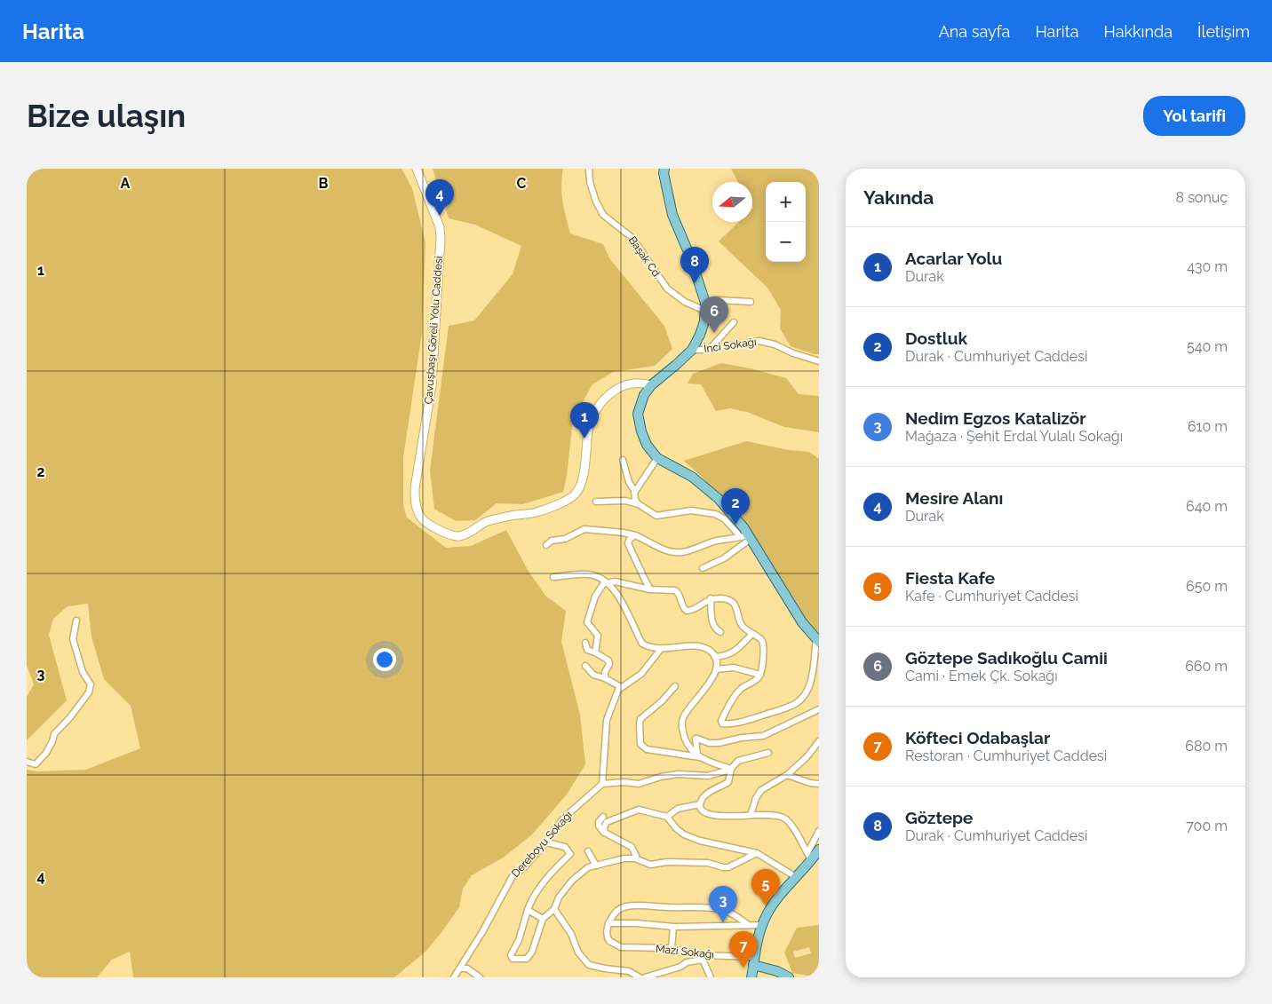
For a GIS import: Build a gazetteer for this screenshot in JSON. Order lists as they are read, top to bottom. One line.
{"streets":{"main road":["Çavuşbaşı Göreli Yolu Caddesi"],"street":["Başak Cd.","İnci Sokağı","Dereboyu Sokağı","Mazi Sokağı"]},"north":"left","page":{"header":"Harita","nav":["Ana sayfa","Harita","Hakkında","İletişim"],"buttons":"Yol tarifi","title":"Bize ulaşın","heading":["Yakında","8 sonuç"],"pins":["4","8","6","1","2","5","3","7"],"map_buttons":["+","−"],"list":[{"mark":"1","name":"Acarlar Yolu","note":"Durak","value":"430 m"},{"mark":"2","name":"Dostluk","note":"Durak · Cumhuriyet Caddesi","value":"540 m"},{"mark":"3","name":"Nedim Egzos Katalizör","note":"Mağaza · Şehit Erdal Yulalı Sokağı","value":"610 m"},{"mark":"4","name":"Mesire Alanı","note":"Durak","value":"640 m"},{"mark":"5","name":"Fiesta Kafe","note":"Kafe · Cumhuriyet Caddesi","value":"650 m"},{"mark":"6","name":"Göztepe Sadıkoğlu Camii","note":"Cami · Emek Çk. Sokağı","value":"660 m"},{"mark":"7","name":"Köfteci Odabaşlar","note":"Restoran · Cumhuriyet Caddesi","value":"680 m"},{"mark":"8","name":"Göztepe","note":"Durak · Cumhuriyet Caddesi","value":"700 m"}]},"grid":{"columns":["A","B","C"],"rows":["1","2","3","4"]}}
